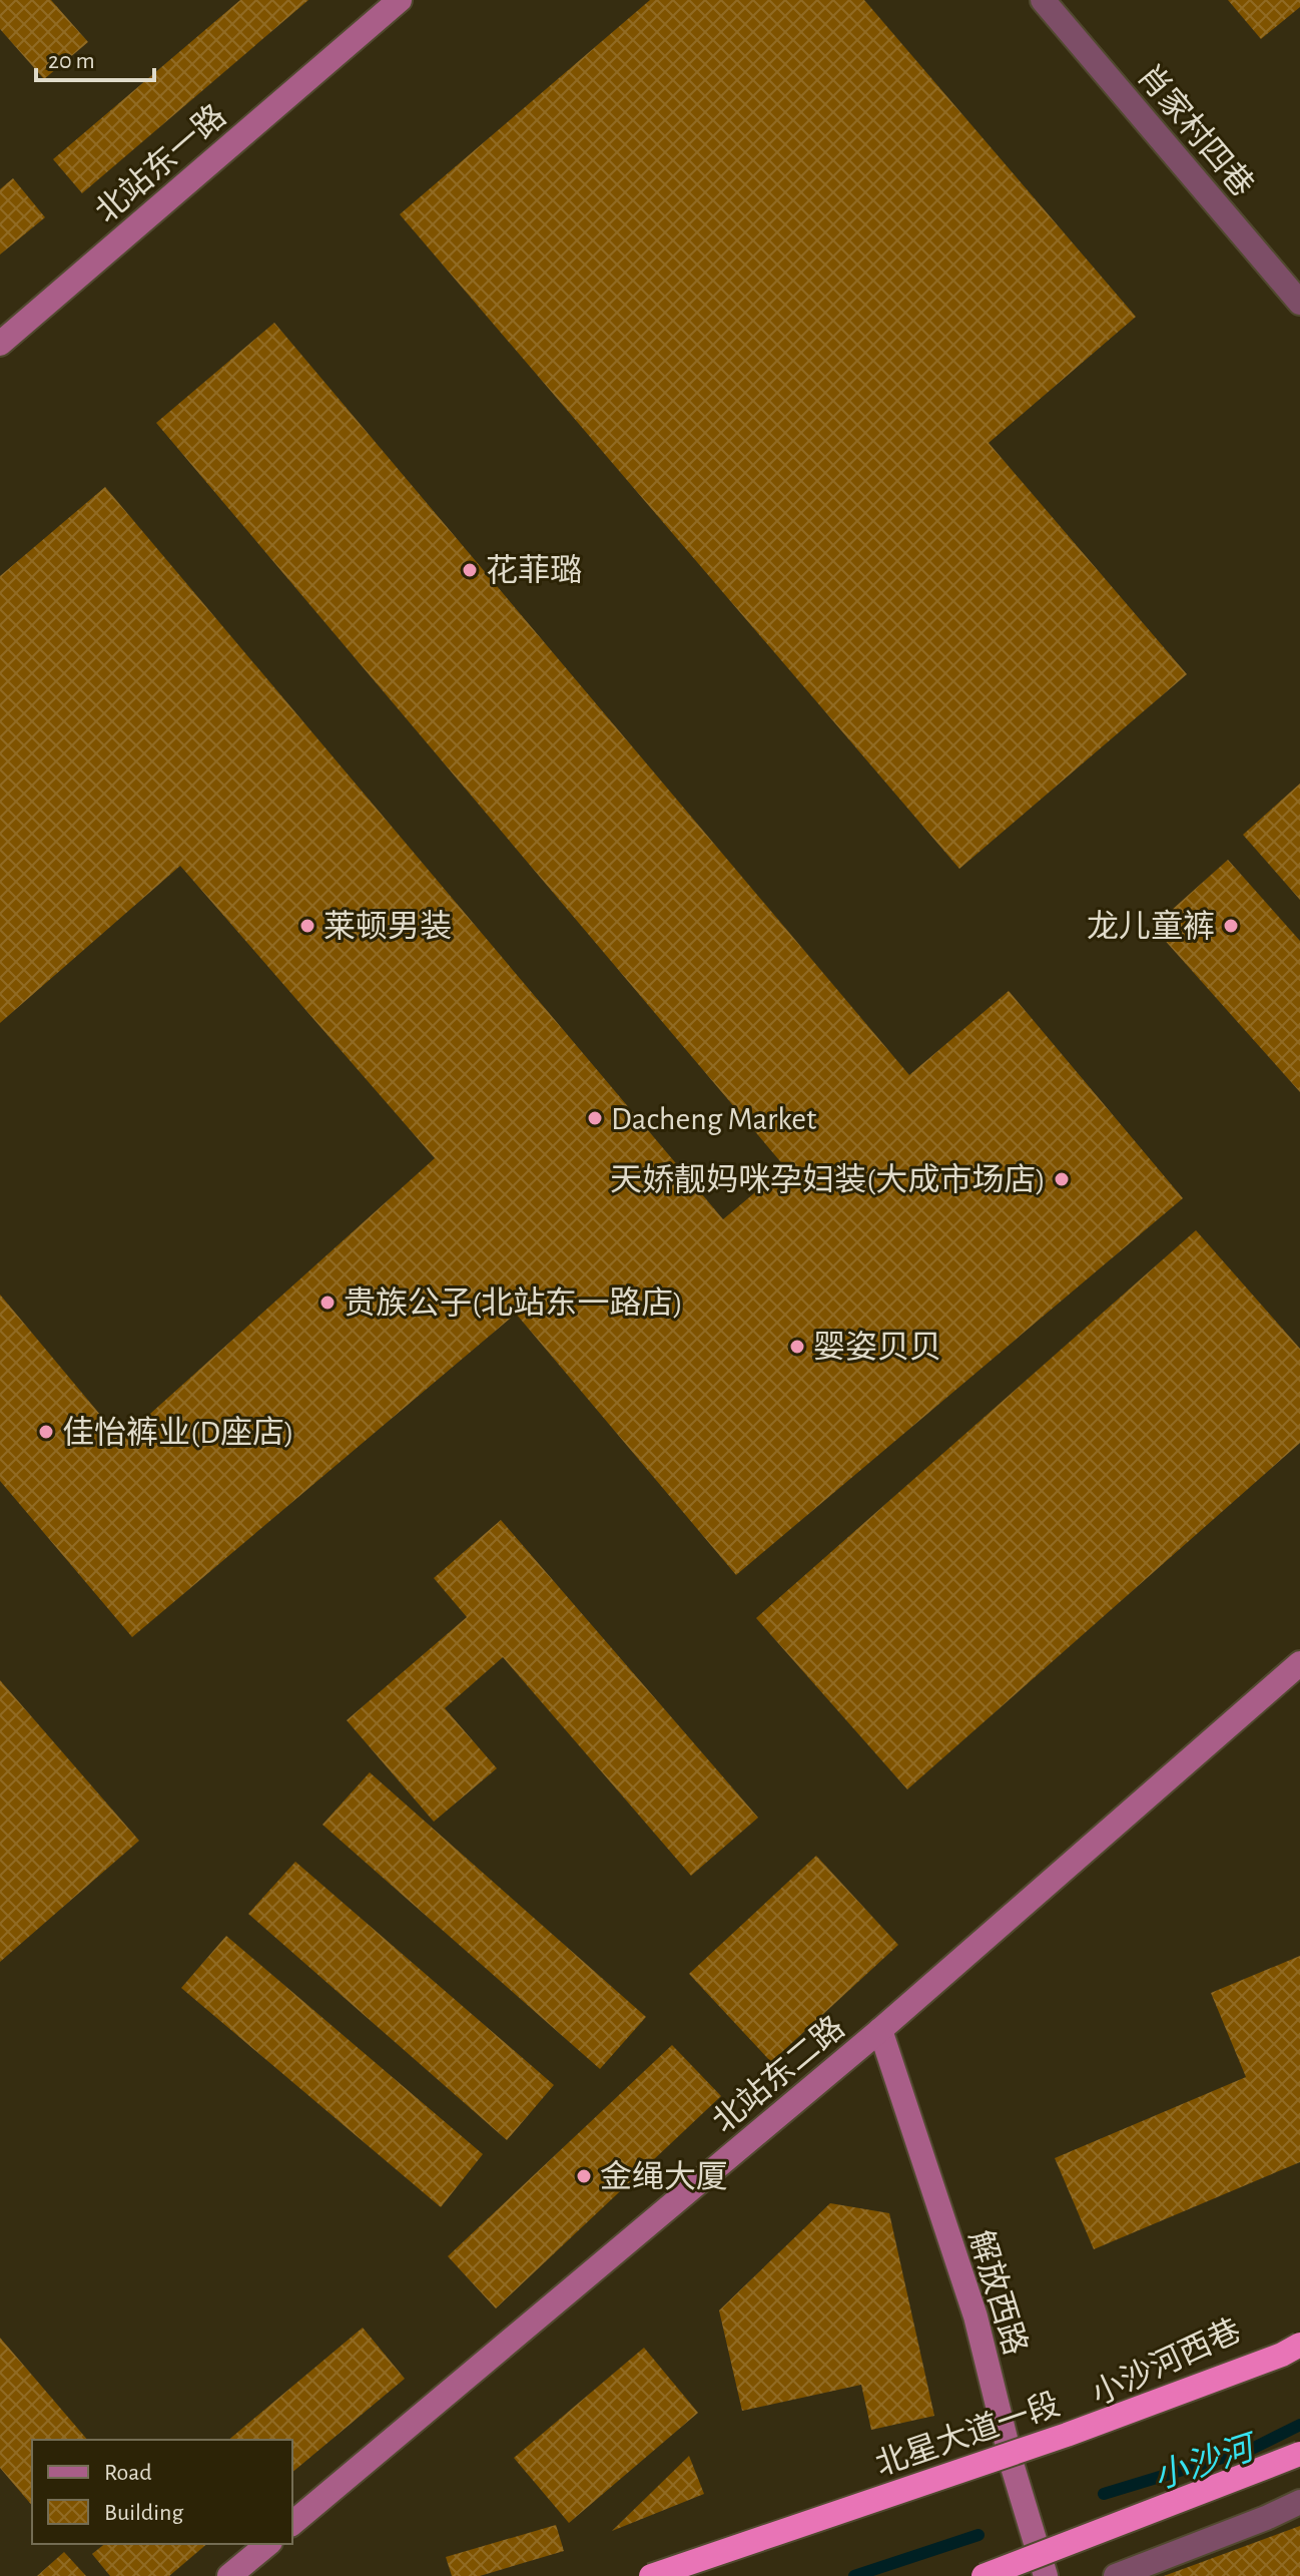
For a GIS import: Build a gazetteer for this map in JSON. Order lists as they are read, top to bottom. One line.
{"streets":{"highway":["北星大道一段"],"street":["肖家村四巷","北站东一路","北站东二路","解放西路","小沙河西巷"]},"crossings":[["北站东二路","解放西路"],["解放西路","小沙河西巷"]],"water":["小沙河"],"places":["花菲璐","莱顿男装","龙儿童裤","Dacheng Market","天娇靓妈咪孕妇装(大成市场店)","贵族公子(北站东一路店)","婴姿贝贝","佳怡裤业(D座店)","金绳大厦"],"legend":["Road","Building"],"scale_bar":"20 m"}
